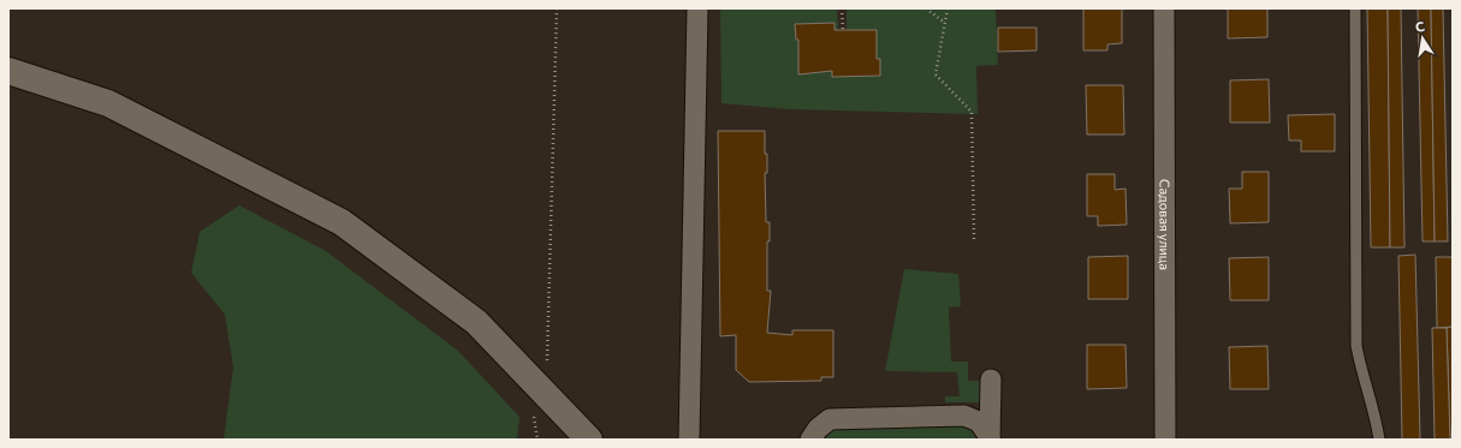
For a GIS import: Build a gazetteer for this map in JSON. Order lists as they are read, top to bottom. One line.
{"streets":{"street":["Садовая улица"]},"north":"top"}
